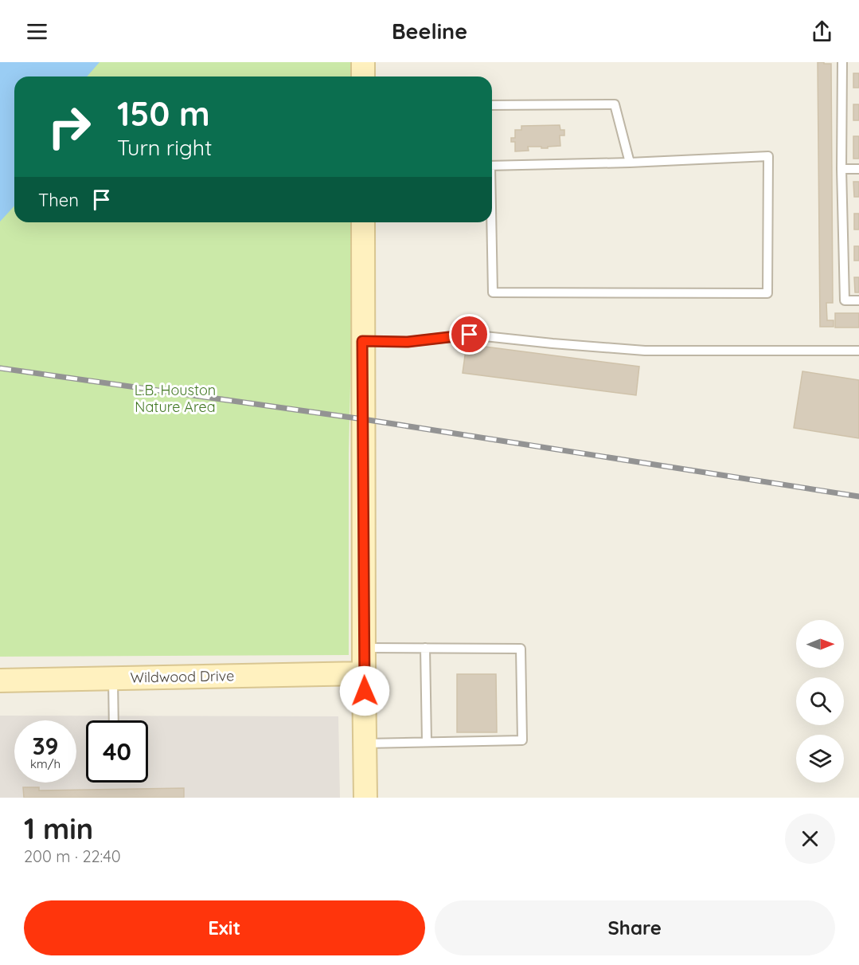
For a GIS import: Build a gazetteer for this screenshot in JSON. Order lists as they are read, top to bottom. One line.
{"streets":{"street":["Wildwood Drive"]},"parks":["L.B. Houston Nature Area"],"north":"right","page":{"header":"Beeline","turn":["150 m","Turn right"],"then":"Then","speed":"39 km/h","limit":"40","heading":["1 min","200 m · 22:40"],"buttons":["Exit","Share"]}}
